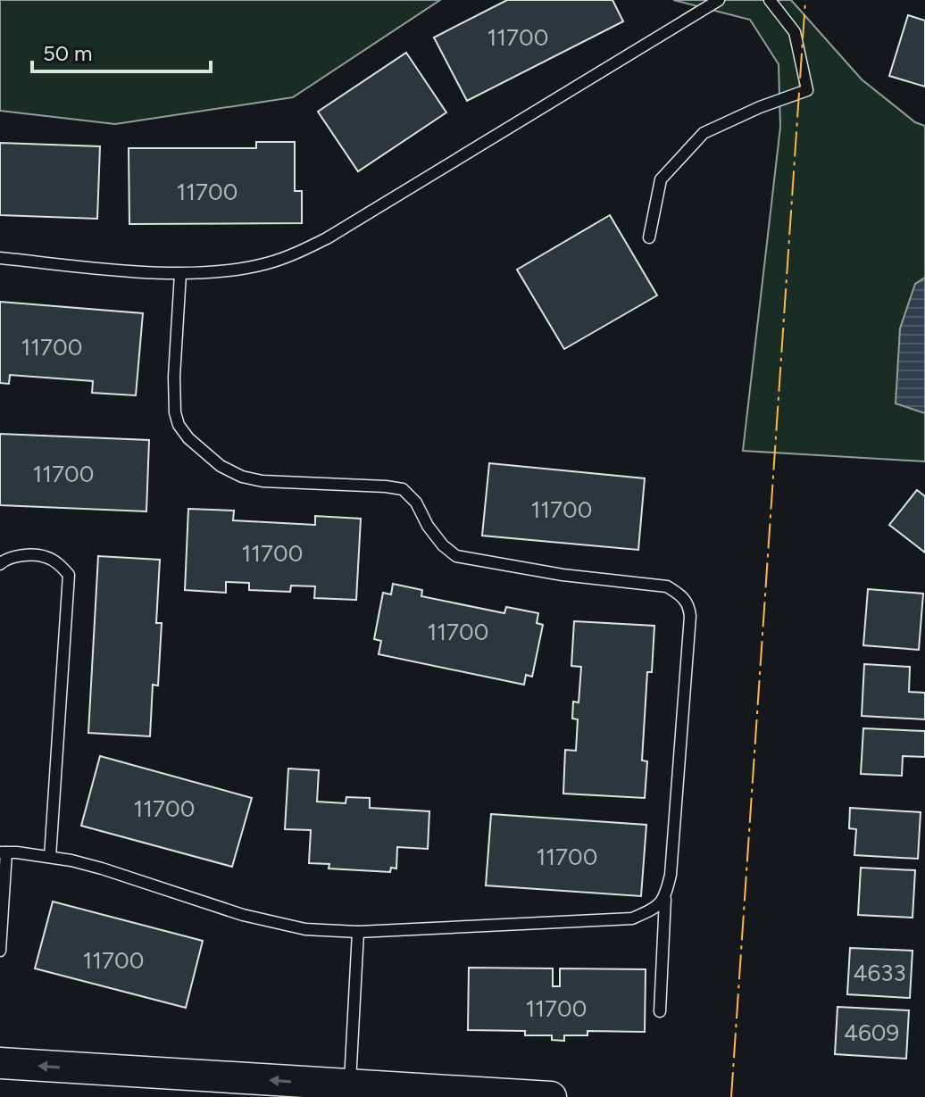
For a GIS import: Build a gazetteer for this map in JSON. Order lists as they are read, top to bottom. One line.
{"house_numbers":["11700","11700","11700","11700","11700","11700","11700","11700","11700","11700","4633","11700","4609"],"scale_bar":"50 m"}
